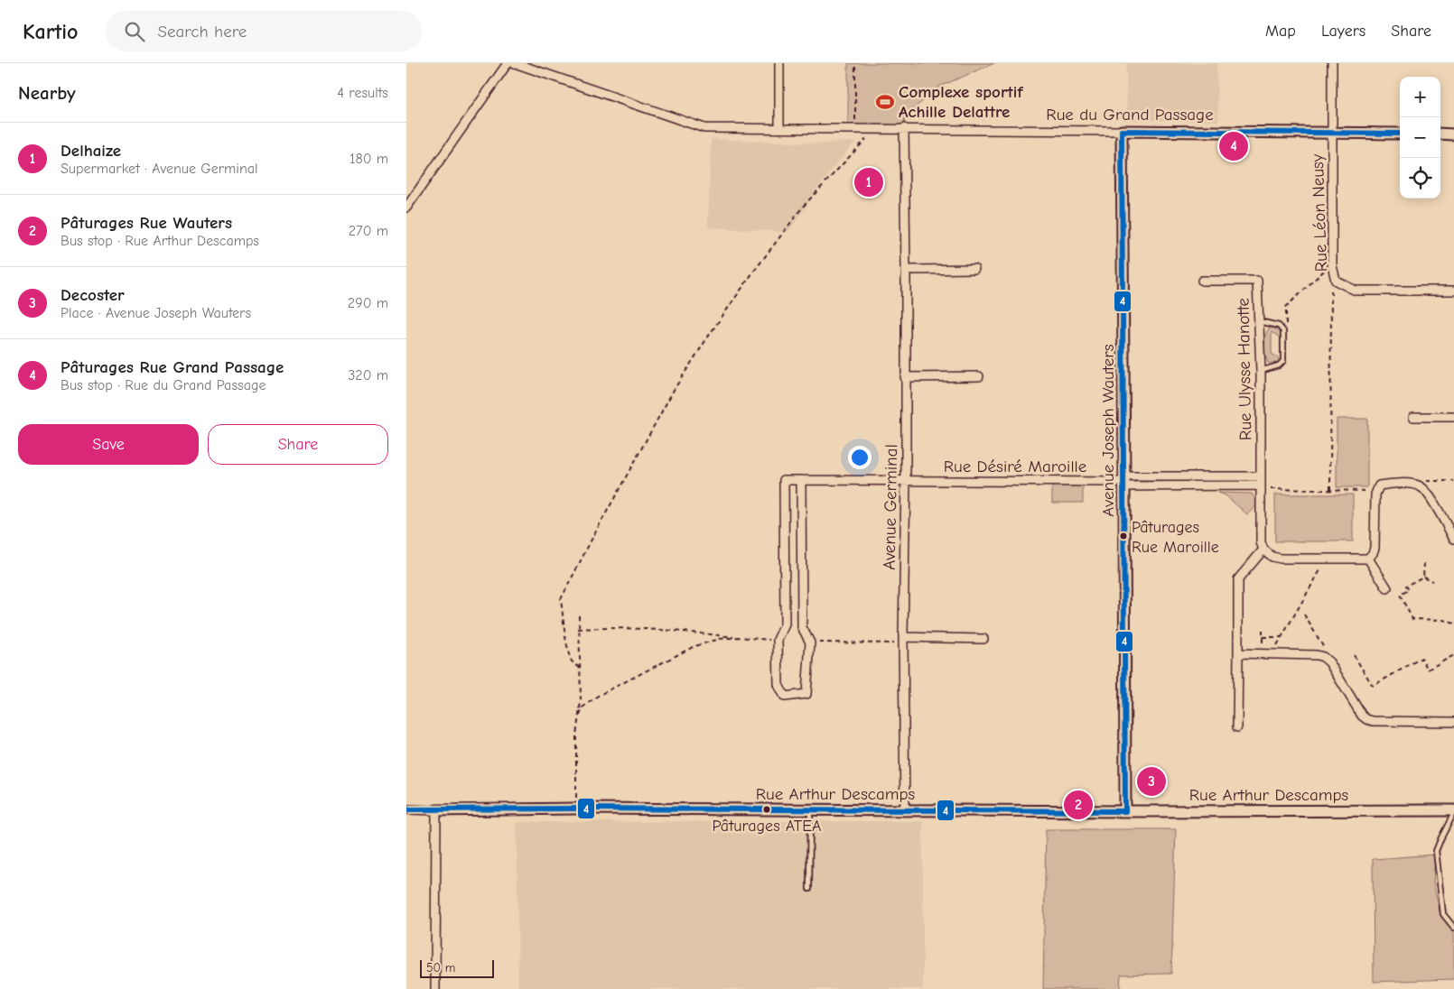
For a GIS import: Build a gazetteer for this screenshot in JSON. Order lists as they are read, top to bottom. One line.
{"streets":{"street":["Rue du Grand Passage","Rue Léon Neusy","Rue Ulysse Hanotte","Avenue Joseph Wauters","Rue Désiré Maroille","Avenue Germinal","Rue Arthur Descamps"]},"crossings":[["Rue du Grand Passage","Rue Léon Neusy"],["Rue du Grand Passage","Avenue Joseph Wauters"],["Rue du Grand Passage","Avenue Germinal"],["Avenue Joseph Wauters","Rue Désiré Maroille"],["Avenue Joseph Wauters","Rue Arthur Descamps"],["Rue Désiré Maroille","Avenue Germinal"],["Avenue Germinal","Rue Arthur Descamps"]],"places":{"sports":["Complexe sportif Achille Delattre"],"other":["Pâturages Rue Maroille","Pâturages ATEA"]},"lines":["transit line 4"],"scale_bar":"50 m","page":{"header":"Kartio","search":"Search here","nav":["Map","Layers","Share"],"heading":["Nearby","4 results"],"map_buttons":["+","−"],"list":[{"mark":"1","name":"Delhaize","note":"Supermarket · Avenue Germinal","value":"180 m"},{"mark":"2","name":"Pâturages Rue Wauters","note":"Bus stop · Rue Arthur Descamps","value":"270 m"},{"mark":"3","name":"Decoster","note":"Place · Avenue Joseph Wauters","value":"290 m"},{"mark":"4","name":"Pâturages Rue Grand Passage","note":"Bus stop · Rue du Grand Passage","value":"320 m"}],"pins":["4","1","3","2"],"buttons":["Save","Share"],"scale":"50 m"}}
